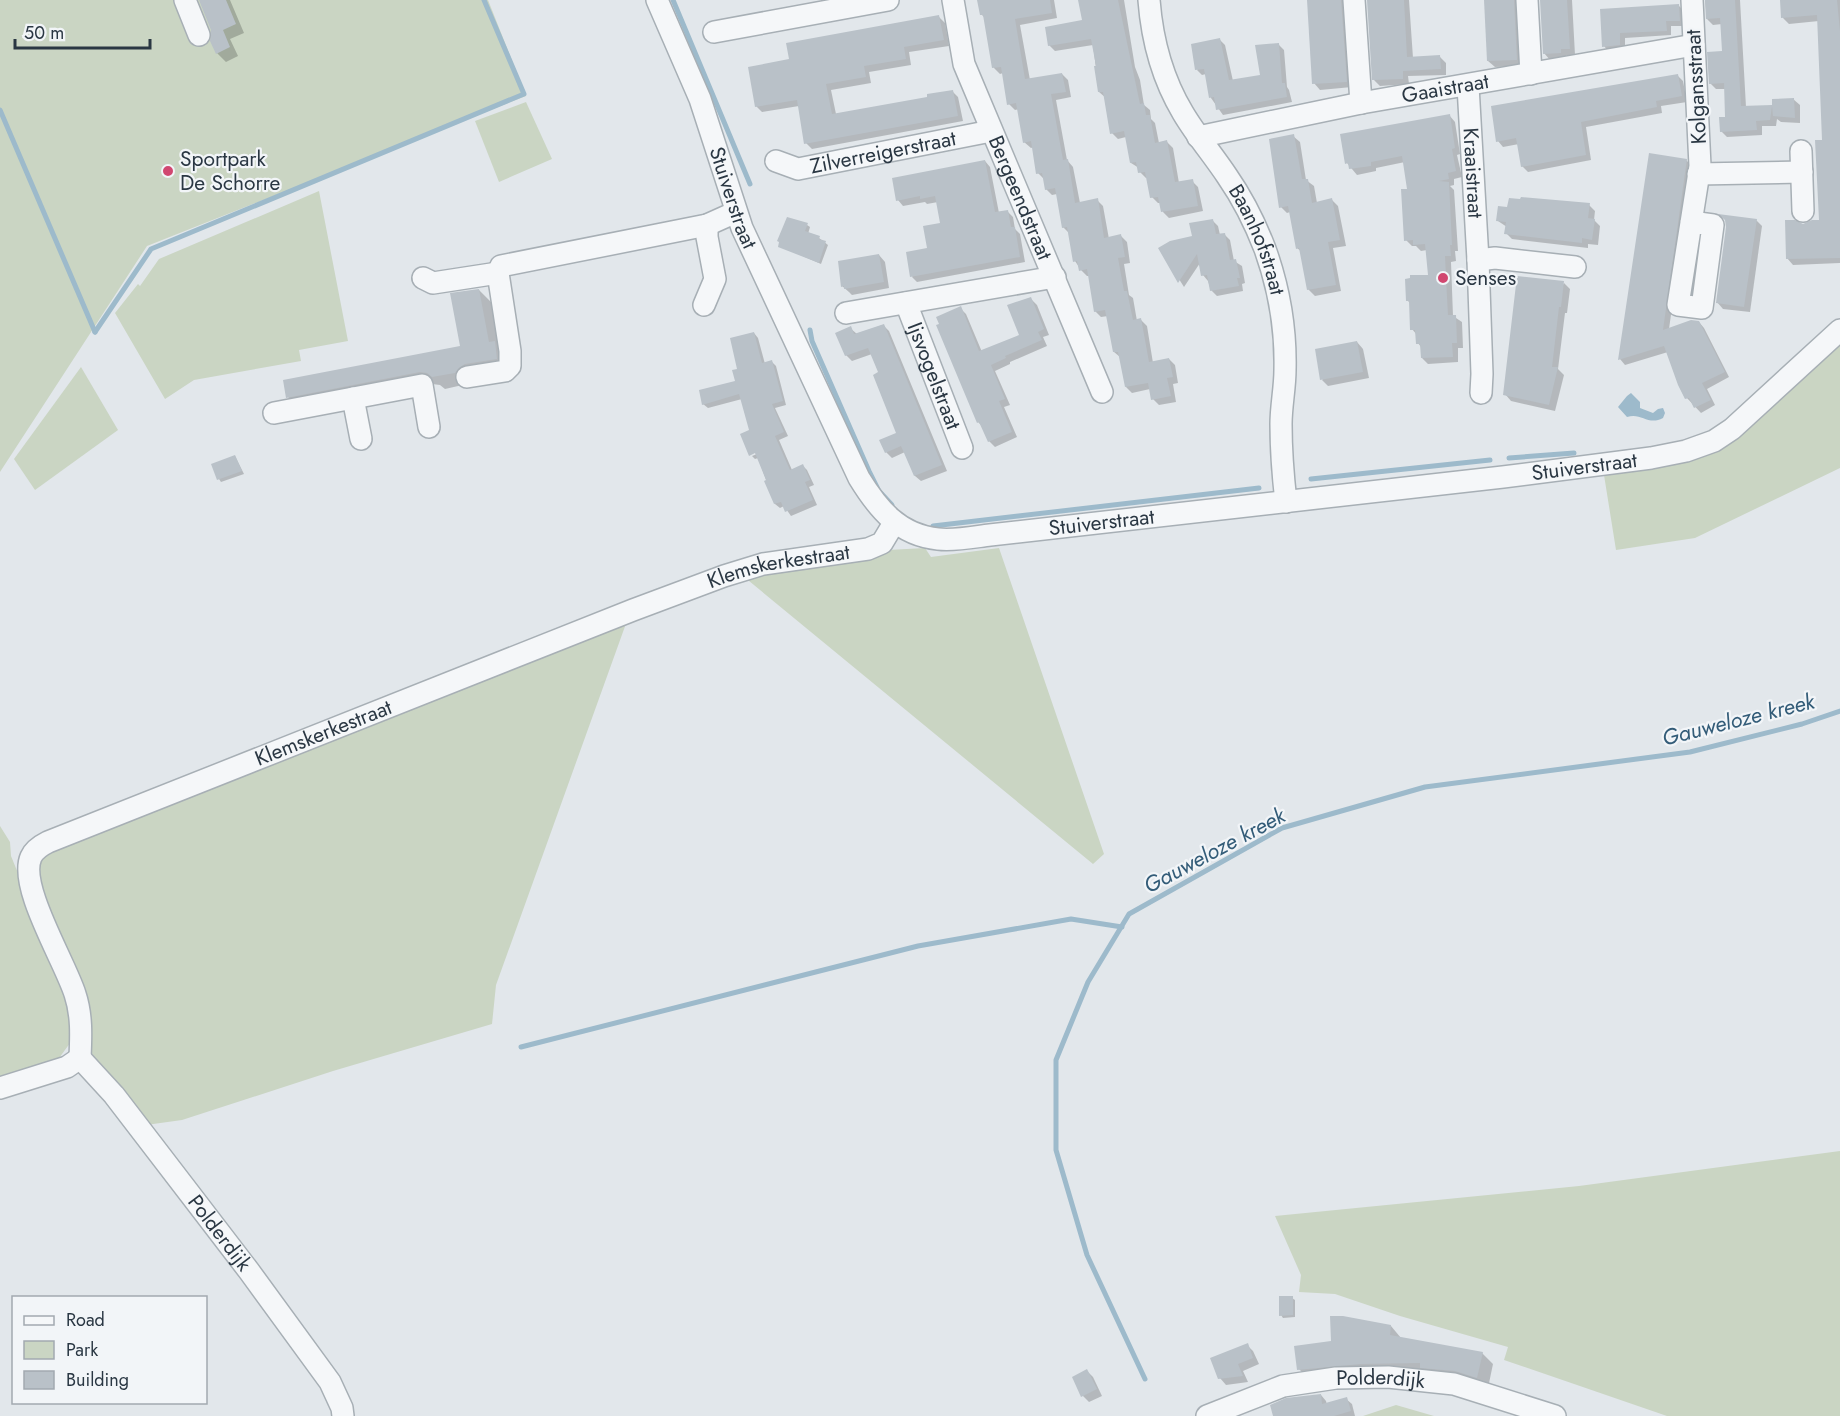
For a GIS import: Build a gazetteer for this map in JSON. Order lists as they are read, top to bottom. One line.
{"streets":{"street":["Kolgansstraat","Gaaistraat","Zilverreigerstraat","Kraaistraat","Stuiverstraat","Bergeendstraat","Baanhofstraat","Ijsvogelstraat","Klemskerkestraat","Polderdijk"]},"crossings":[["Kolgansstraat","Gaaistraat"],["Gaaistraat","Kraaistraat"],["Gaaistraat","Baanhofstraat"],["Zilverreigerstraat","Bergeendstraat"],["Stuiverstraat","Baanhofstraat"],["Stuiverstraat","Klemskerkestraat"],["Bergeendstraat","Ijsvogelstraat"],["Klemskerkestraat","Polderdijk"]],"water":["Gauweloze kreek"],"places":["Sportpark De Schorre","Senses"],"legend":["Road","Park","Building"],"scale_bar":"50 m"}
